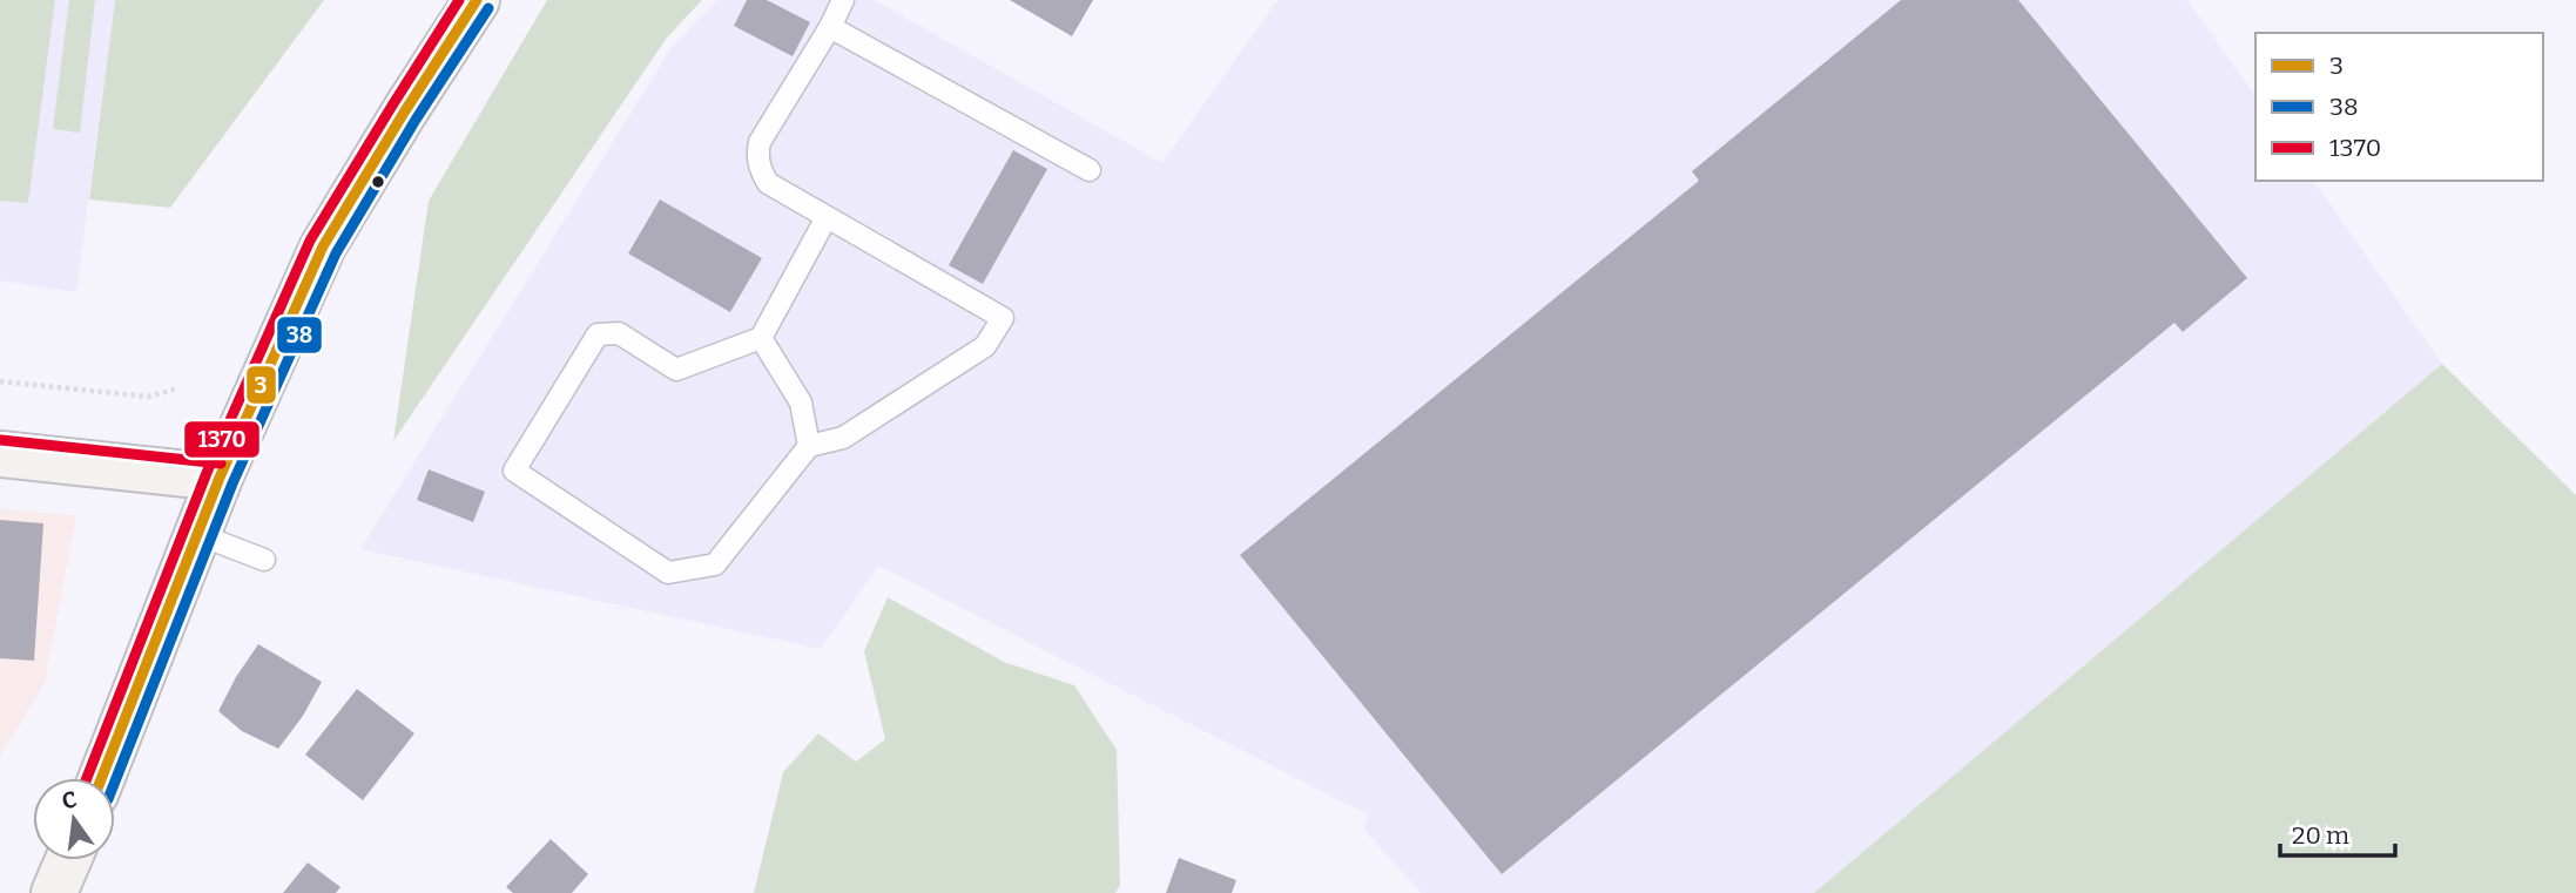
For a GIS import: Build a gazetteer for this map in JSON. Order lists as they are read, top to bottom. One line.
{"lines":["transit line 3","transit line 1370","transit line 38"],"legend":["3","38","1370"],"scale_bar":"20 m","north":"top"}
